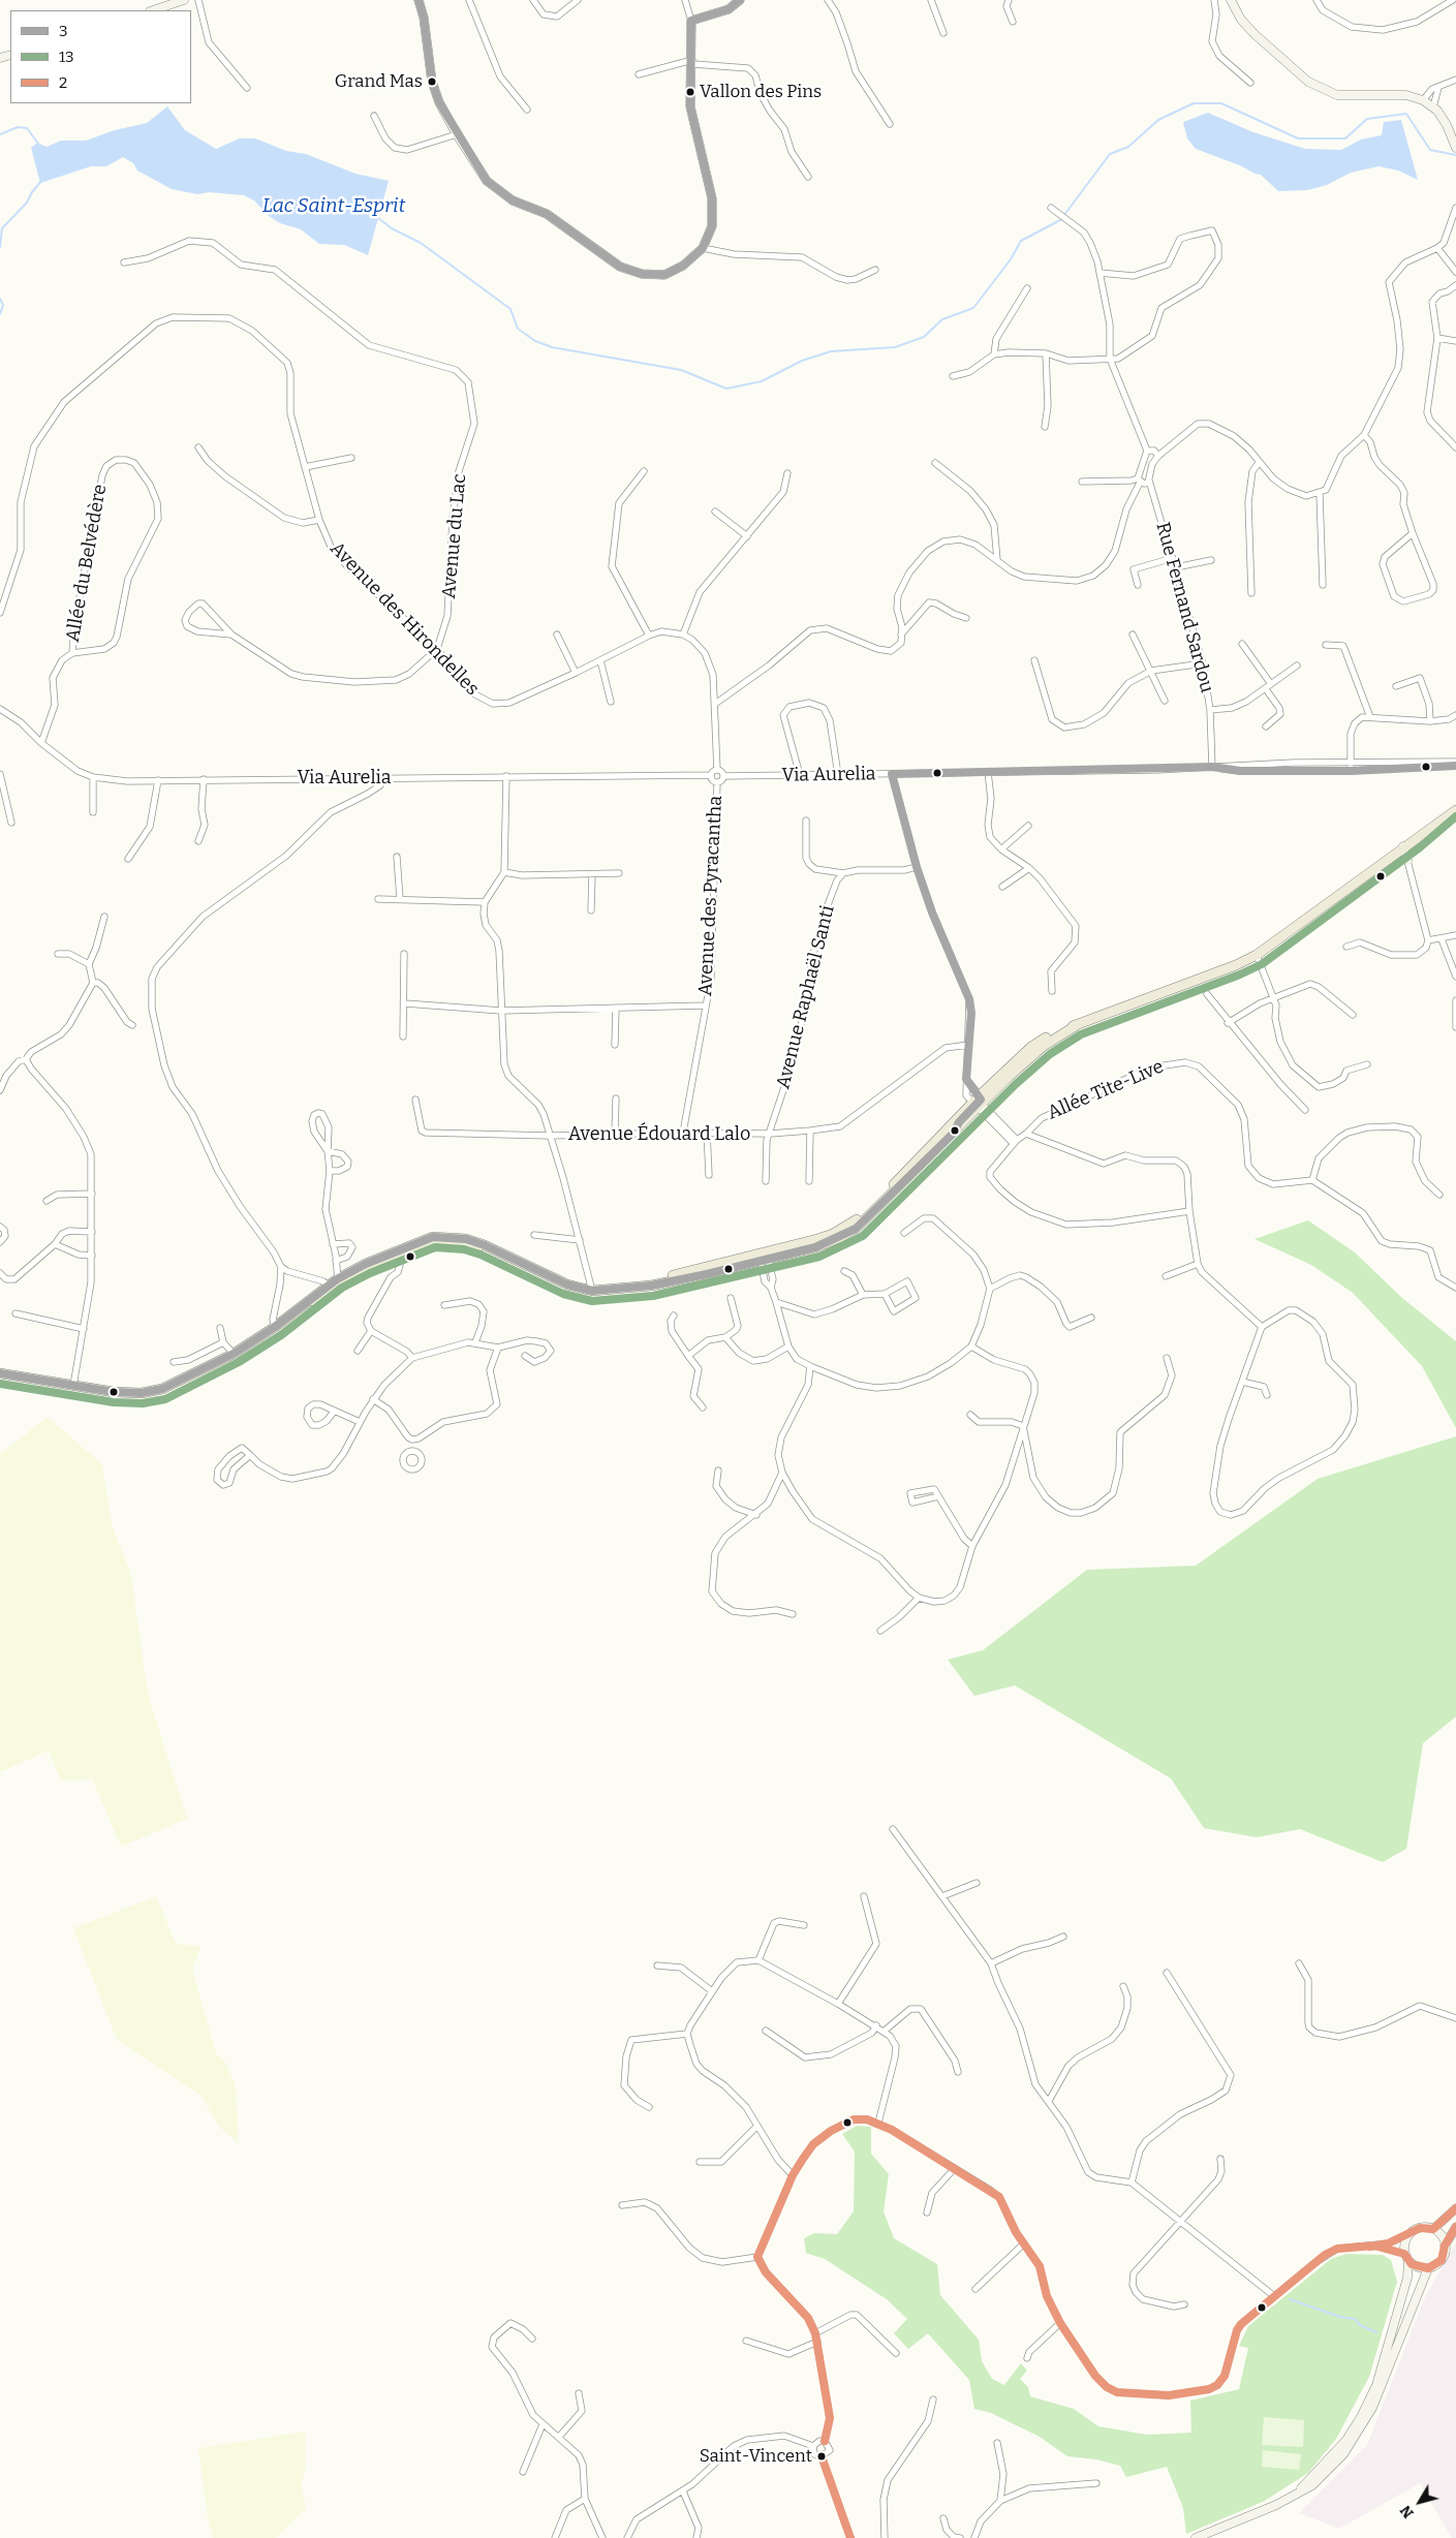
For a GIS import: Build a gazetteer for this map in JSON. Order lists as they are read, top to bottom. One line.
{"streets":{"street":["Avenue du Lac","Allée du Belvédère","Rue Fernand Sardou","Avenue des Hirondelles","Via Aurelia","Avenue des Pyracantha","Avenue Raphaël Santi","Allée Tite-Live","Avenue Édouard Lalo"]},"crossings":[["Avenue du Lac","Avenue des Hirondelles"],["Allée du Belvédère","Via Aurelia"],["Rue Fernand Sardou","Via Aurelia"],["Avenue des Pyracantha","Avenue Édouard Lalo"],["Avenue Raphaël Santi","Avenue Édouard Lalo"]],"water":["Lac Saint-Esprit"],"places":["Grand Mas","Vallon des Pins","Saint-Vincent"],"lines":["transit line 3","transit line 13","transit line 2"],"legend":["3","13","2"],"north":"bottom left"}
